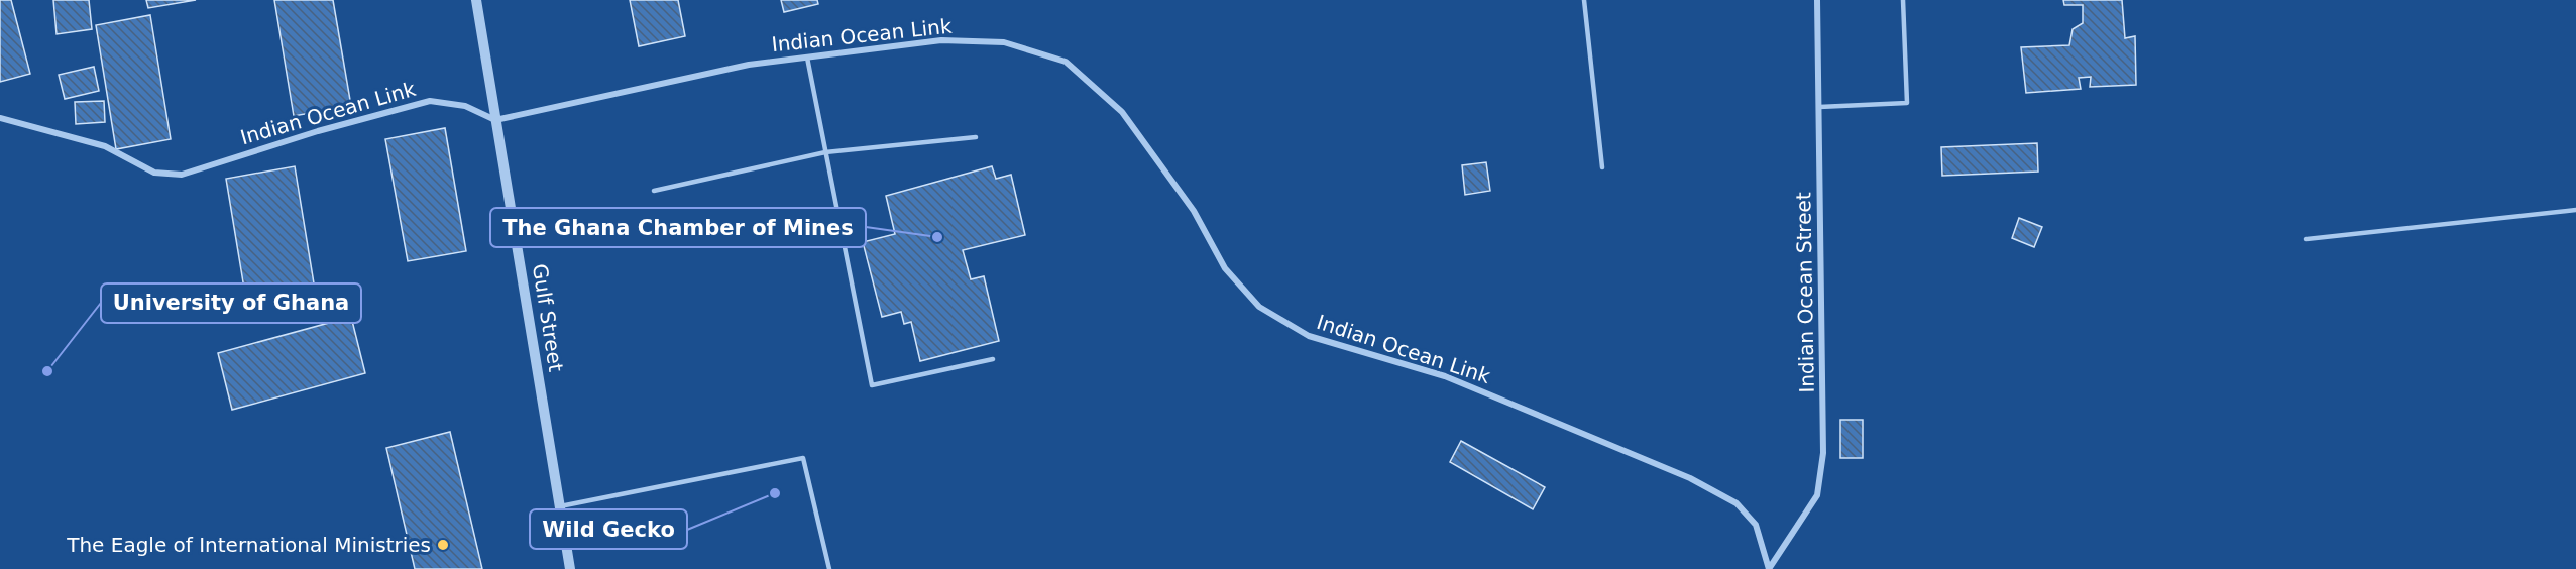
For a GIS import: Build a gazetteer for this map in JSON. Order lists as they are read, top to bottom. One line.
{"streets":{"street":["Indian Ocean Link","Indian Ocean Street","Gulf Street"]},"crossings":[["Indian Ocean Link","Indian Ocean Street"],["Indian Ocean Link","Gulf Street"]],"places":["The Ghana Chamber of Mines","University of Ghana","Wild Gecko","The Eagle of International Ministries"]}
